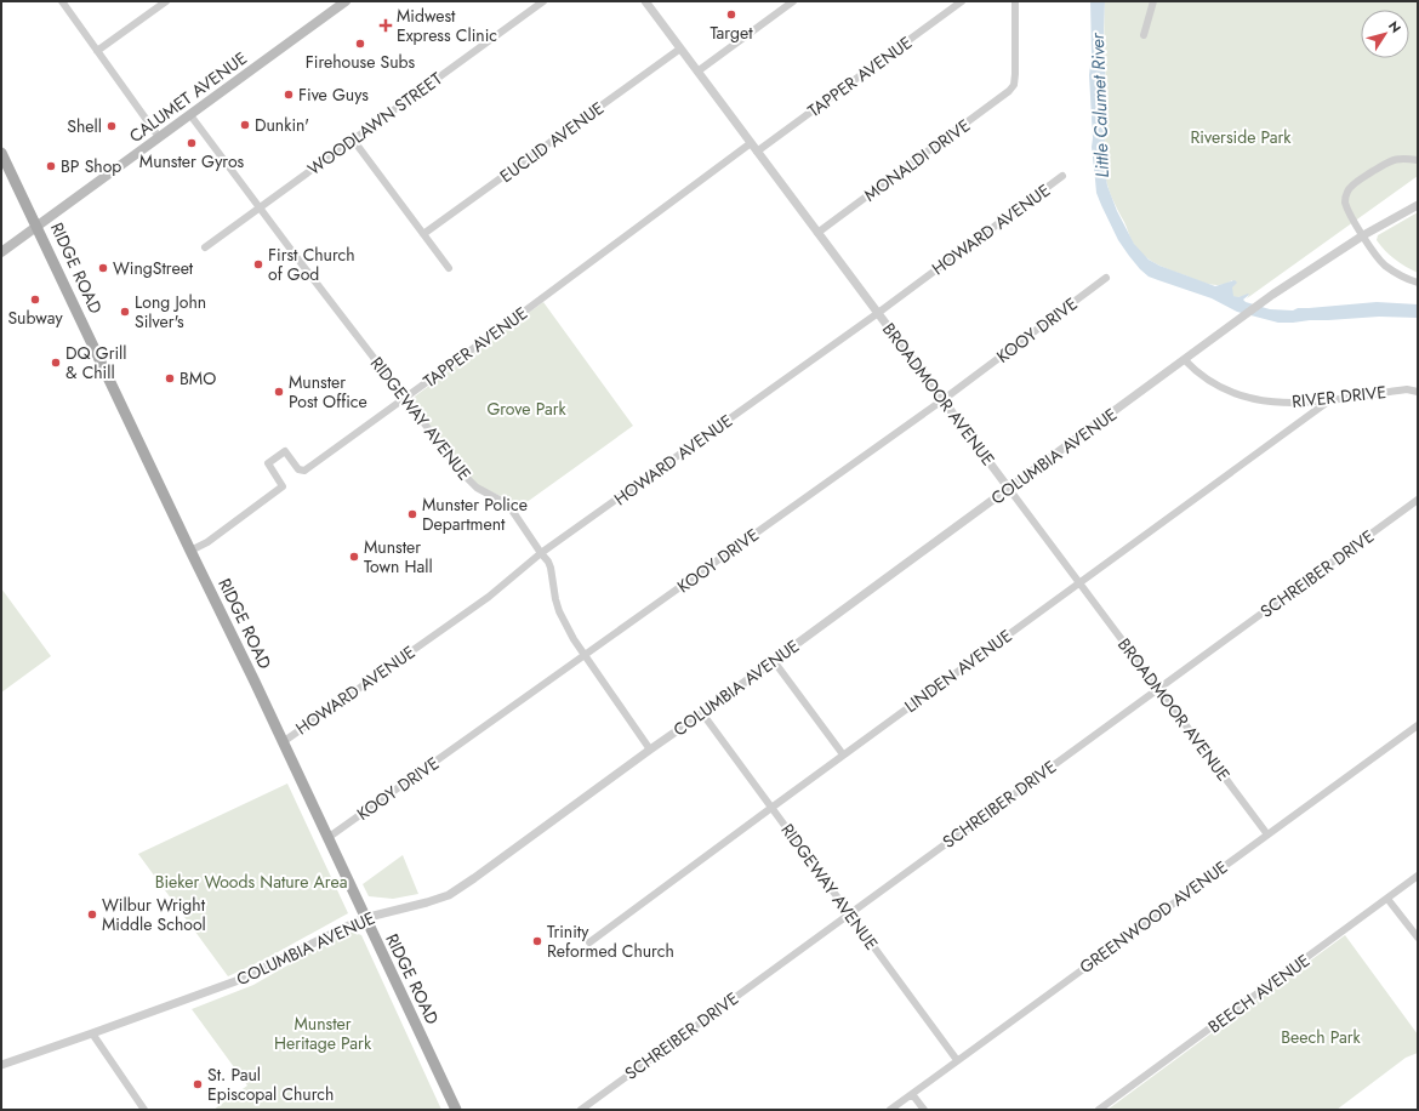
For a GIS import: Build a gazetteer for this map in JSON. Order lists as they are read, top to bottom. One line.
{"streets":{"main road":["CALUMET AVENUE","RIDGE ROAD"],"street":["TAPPER AVENUE","WOODLAWN STREET","EUCLID AVENUE","MONALDI DRIVE","HOWARD AVENUE","KOOY DRIVE","BROADMOOR AVENUE","RIVER DRIVE","RIDGEWAY AVENUE","COLUMBIA AVENUE","SCHREIBER DRIVE","LINDEN AVENUE","GREENWOOD AVENUE","BEECH AVENUE"]},"crossings":[["TAPPER AVENUE","RIDGE ROAD"],["TAPPER AVENUE","BROADMOOR AVENUE"],["TAPPER AVENUE","RIDGEWAY AVENUE"],["CALUMET AVENUE","RIDGE ROAD"],["CALUMET AVENUE","RIDGEWAY AVENUE"],["WOODLAWN STREET","RIDGEWAY AVENUE"],["EUCLID AVENUE","BROADMOOR AVENUE"],["MONALDI DRIVE","BROADMOOR AVENUE"],["HOWARD AVENUE","RIDGE ROAD"],["HOWARD AVENUE","BROADMOOR AVENUE"],["HOWARD AVENUE","RIDGEWAY AVENUE"],["RIDGE ROAD","KOOY DRIVE"],["RIDGE ROAD","COLUMBIA AVENUE"],["KOOY DRIVE","BROADMOOR AVENUE"],["KOOY DRIVE","RIDGEWAY AVENUE"],["BROADMOOR AVENUE","COLUMBIA AVENUE"],["BROADMOOR AVENUE","SCHREIBER DRIVE"],["BROADMOOR AVENUE","LINDEN AVENUE"],["BROADMOOR AVENUE","GREENWOOD AVENUE"],["RIVER DRIVE","COLUMBIA AVENUE"],["RIVER DRIVE","LINDEN AVENUE"],["RIDGEWAY AVENUE","COLUMBIA AVENUE"],["RIDGEWAY AVENUE","SCHREIBER DRIVE"],["RIDGEWAY AVENUE","LINDEN AVENUE"],["RIDGEWAY AVENUE","GREENWOOD AVENUE"]],"water":["Little Calumet River"],"parks":["Riverside Park","Grove Park","Bieker Woods Nature Area","Munster Heritage Park","Beech Park"],"places":{"other":["Target","Firehouse Subs","Five Guys","Dunkin'","Shell","Munster Gyros","BP Shop","First Church of God","WingStreet","Subway","Long John Silver's","DQ Grill & Chill","BMO","Munster Post Office","Munster Police Department","Munster Town Hall","Wilbur Wright Middle School","Trinity Reformed Church","St. Paul Episcopal Church"],"health":["Midwest Express Clinic"]},"north":"top right"}
